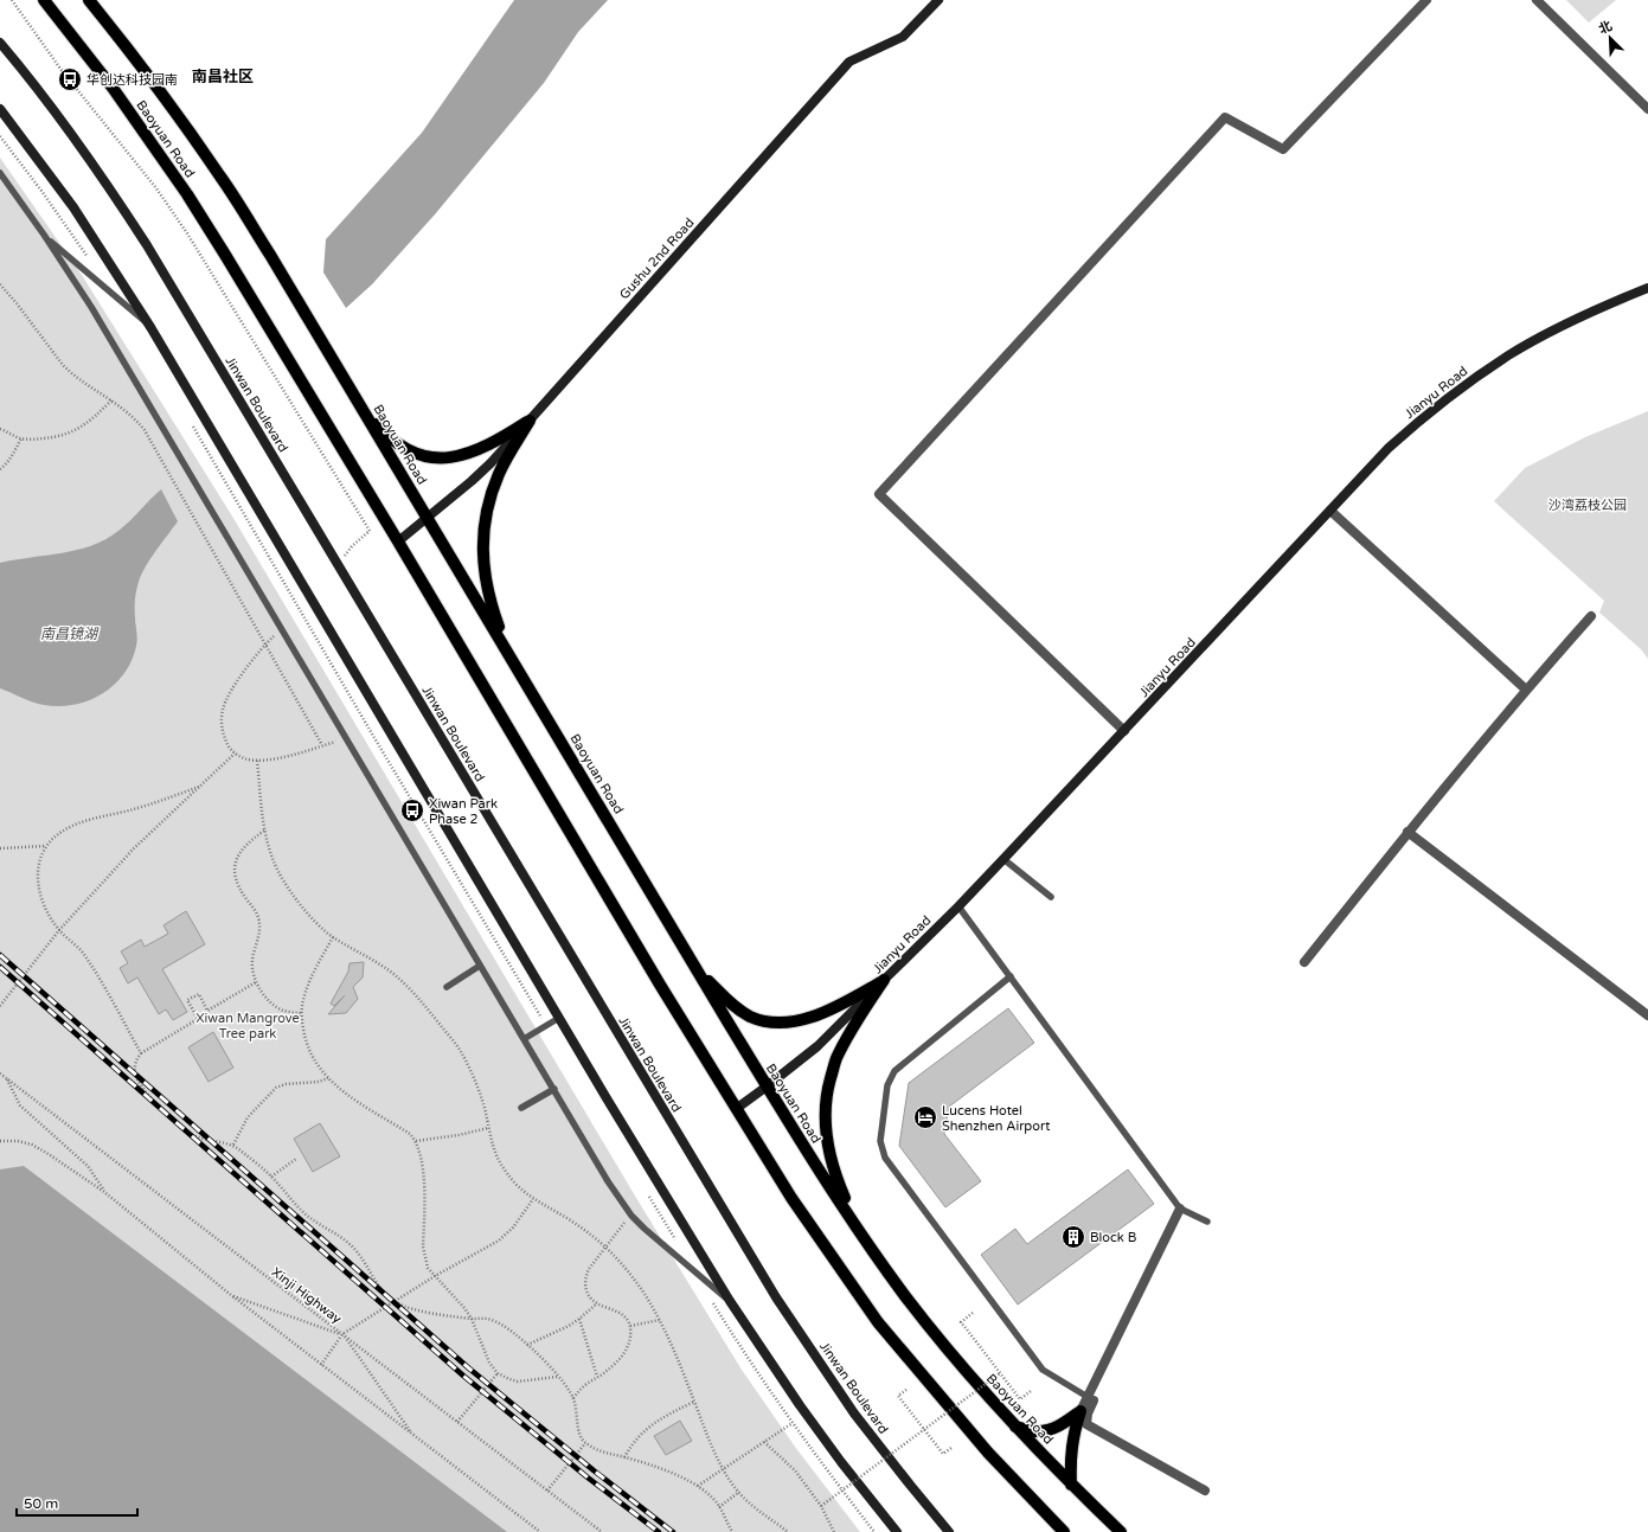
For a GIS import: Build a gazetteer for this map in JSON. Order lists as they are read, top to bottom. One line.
{"streets":{"main road":["Baoyuan Road","Gushu 2nd Road","Jianyu Road","Jinwan Boulevard"],"path":["Xinji Highway"]},"crossings":[["Baoyuan Road","Gushu 2nd Road"],["Baoyuan Road","Jianyu Road"]],"districts":["南昌社区"],"water":["南昌镜湖"],"parks":["沙湾荔枝公园","Xiwan Mangrove Tree park"],"places":{"bus stop":["华创达科技园南","Xiwan Park Phase 2"],"hotel":["Lucens Hotel Shenzhen Airport"],"building":["Block B"]},"scale_bar":"50 m","north":"top left"}
